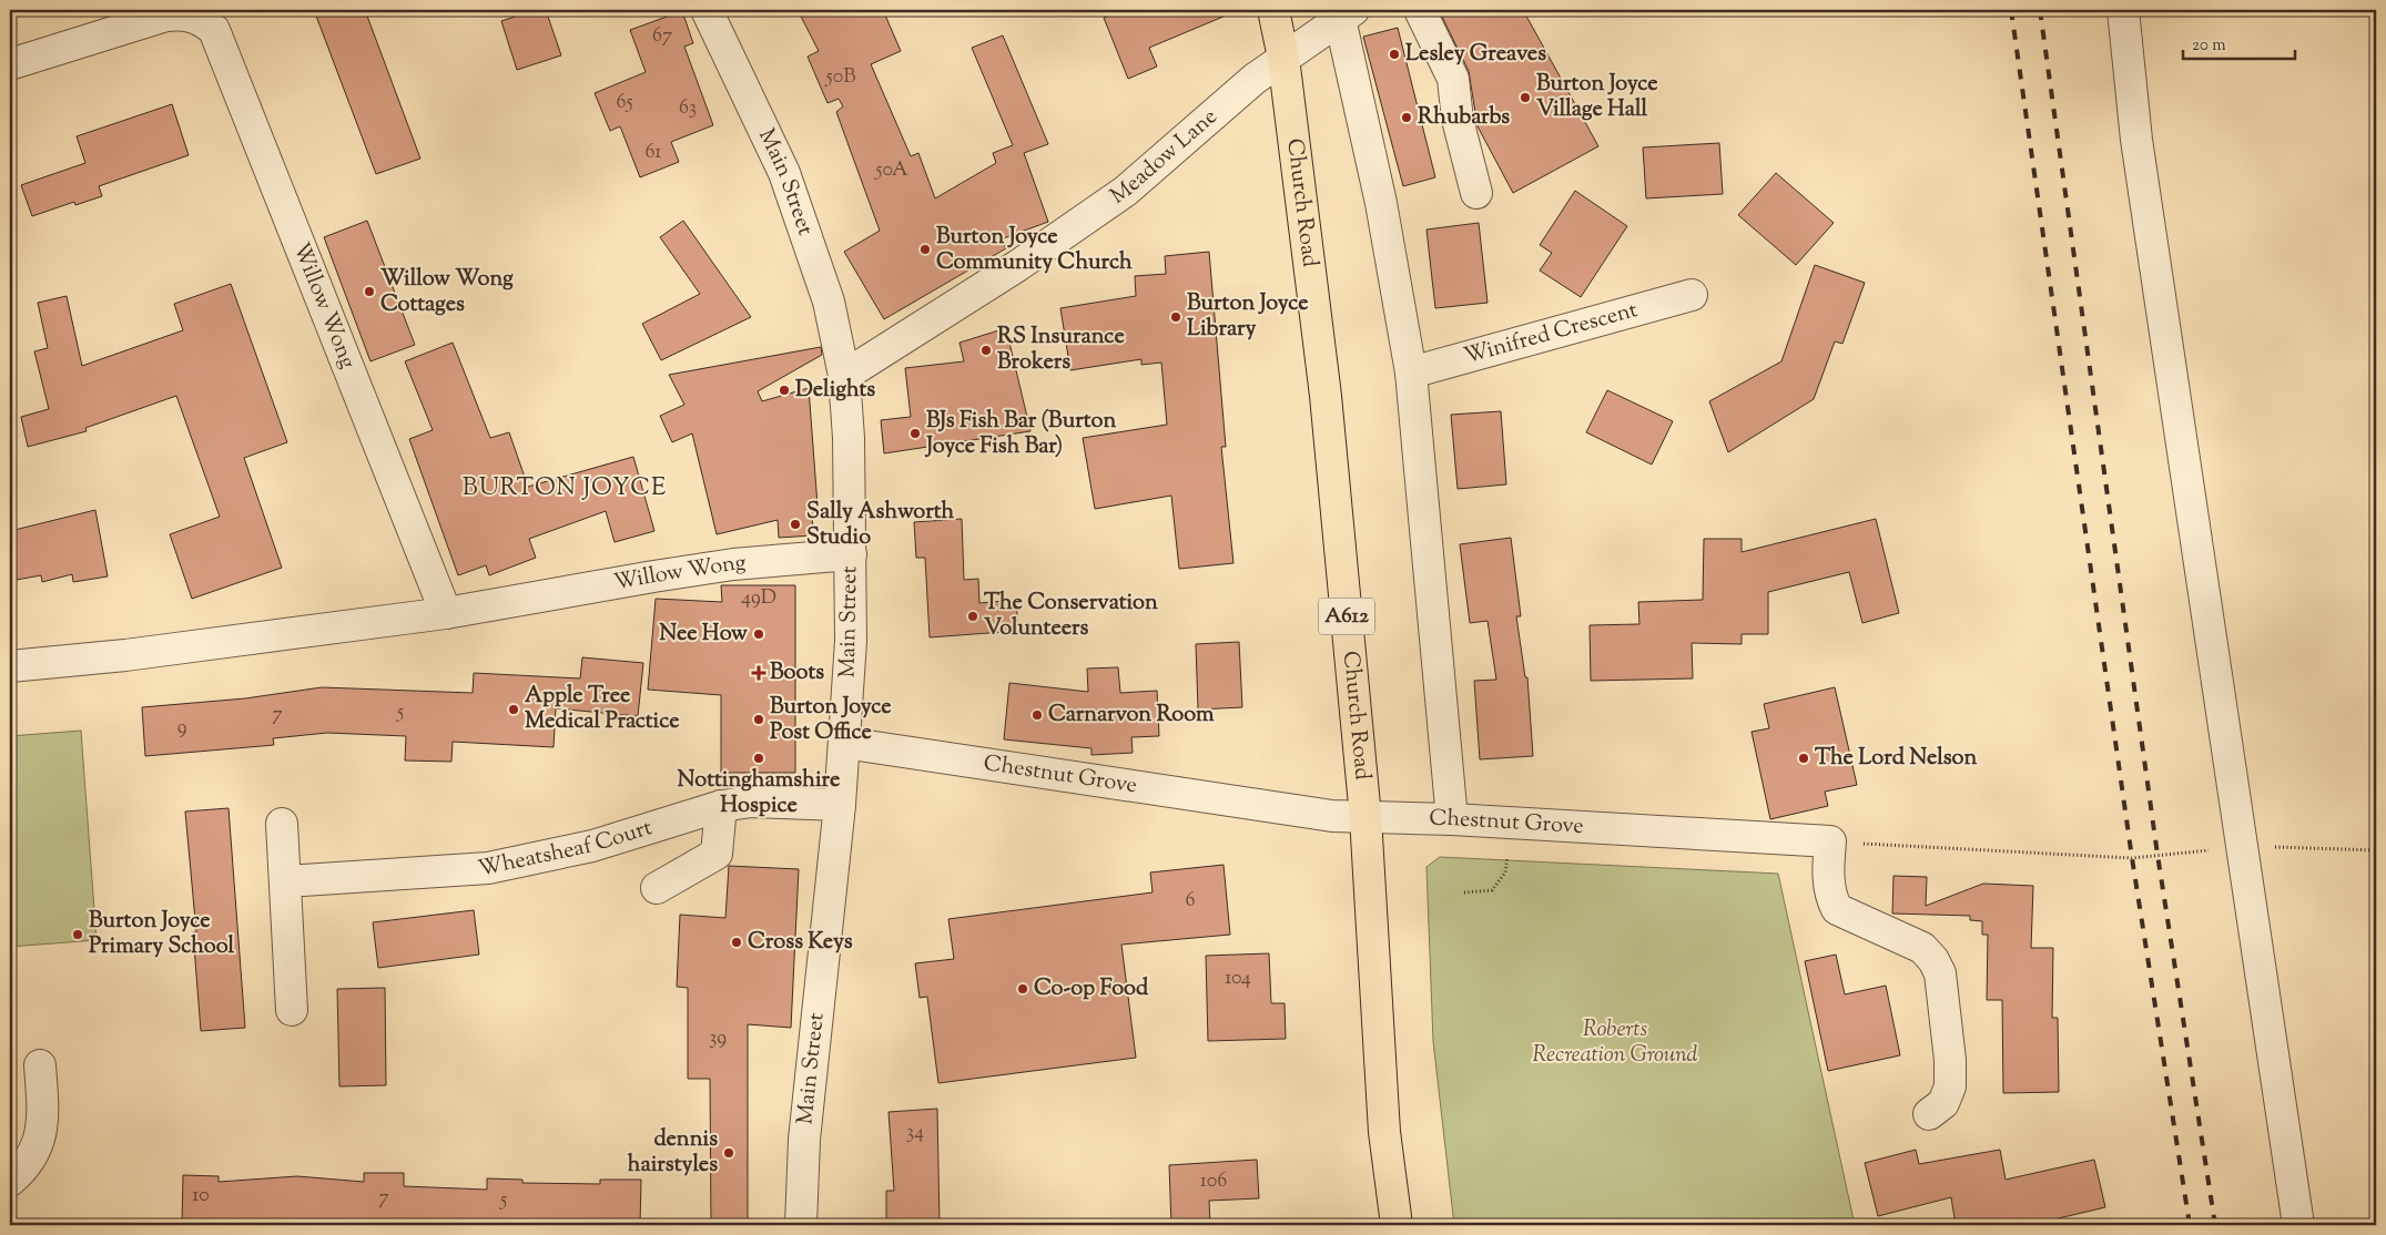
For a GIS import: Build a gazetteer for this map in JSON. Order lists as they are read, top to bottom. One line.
{"streets":{"main road":["Church Road","A612"],"street":["Meadow Lane","Main Street","Willow Wong","Winifred Crescent","Chestnut Grove","Wheatsheaf Court"]},"crossings":[["Meadow Lane","Main Street"],["Meadow Lane","Church Road"],["Main Street","Willow Wong"],["Main Street","Chestnut Grove"],["Main Street","Wheatsheaf Court"],["Church Road","Chestnut Grove"]],"districts":["BURTON JOYCE"],"parks":["Roberts Recreation Ground"],"places":{"other":["Lesley Greaves","Burton Joyce Village Hall","Rhubarbs","Burton Joyce Community Church","Willow Wong Cottages","Burton Joyce Library","RS Insurance Brokers","Delights","BJs Fish Bar (Burton Joyce Fish Bar)","Sally Ashworth Studio","The Conservation Volunteers","Nee How","Apple Tree Medical Practice","Carnarvon Room","Burton Joyce Post Office","Nottinghamshire Hospice","The Lord Nelson","Burton Joyce Primary School","Cross Keys","Co-op Food","dennis hairstyles"],"health":["Boots"]},"house_numbers":["67","50B","65","63","61","50A","49D","5","7","9","6","104","39","34","106","10","7","5"],"scale_bar":"20 m"}
